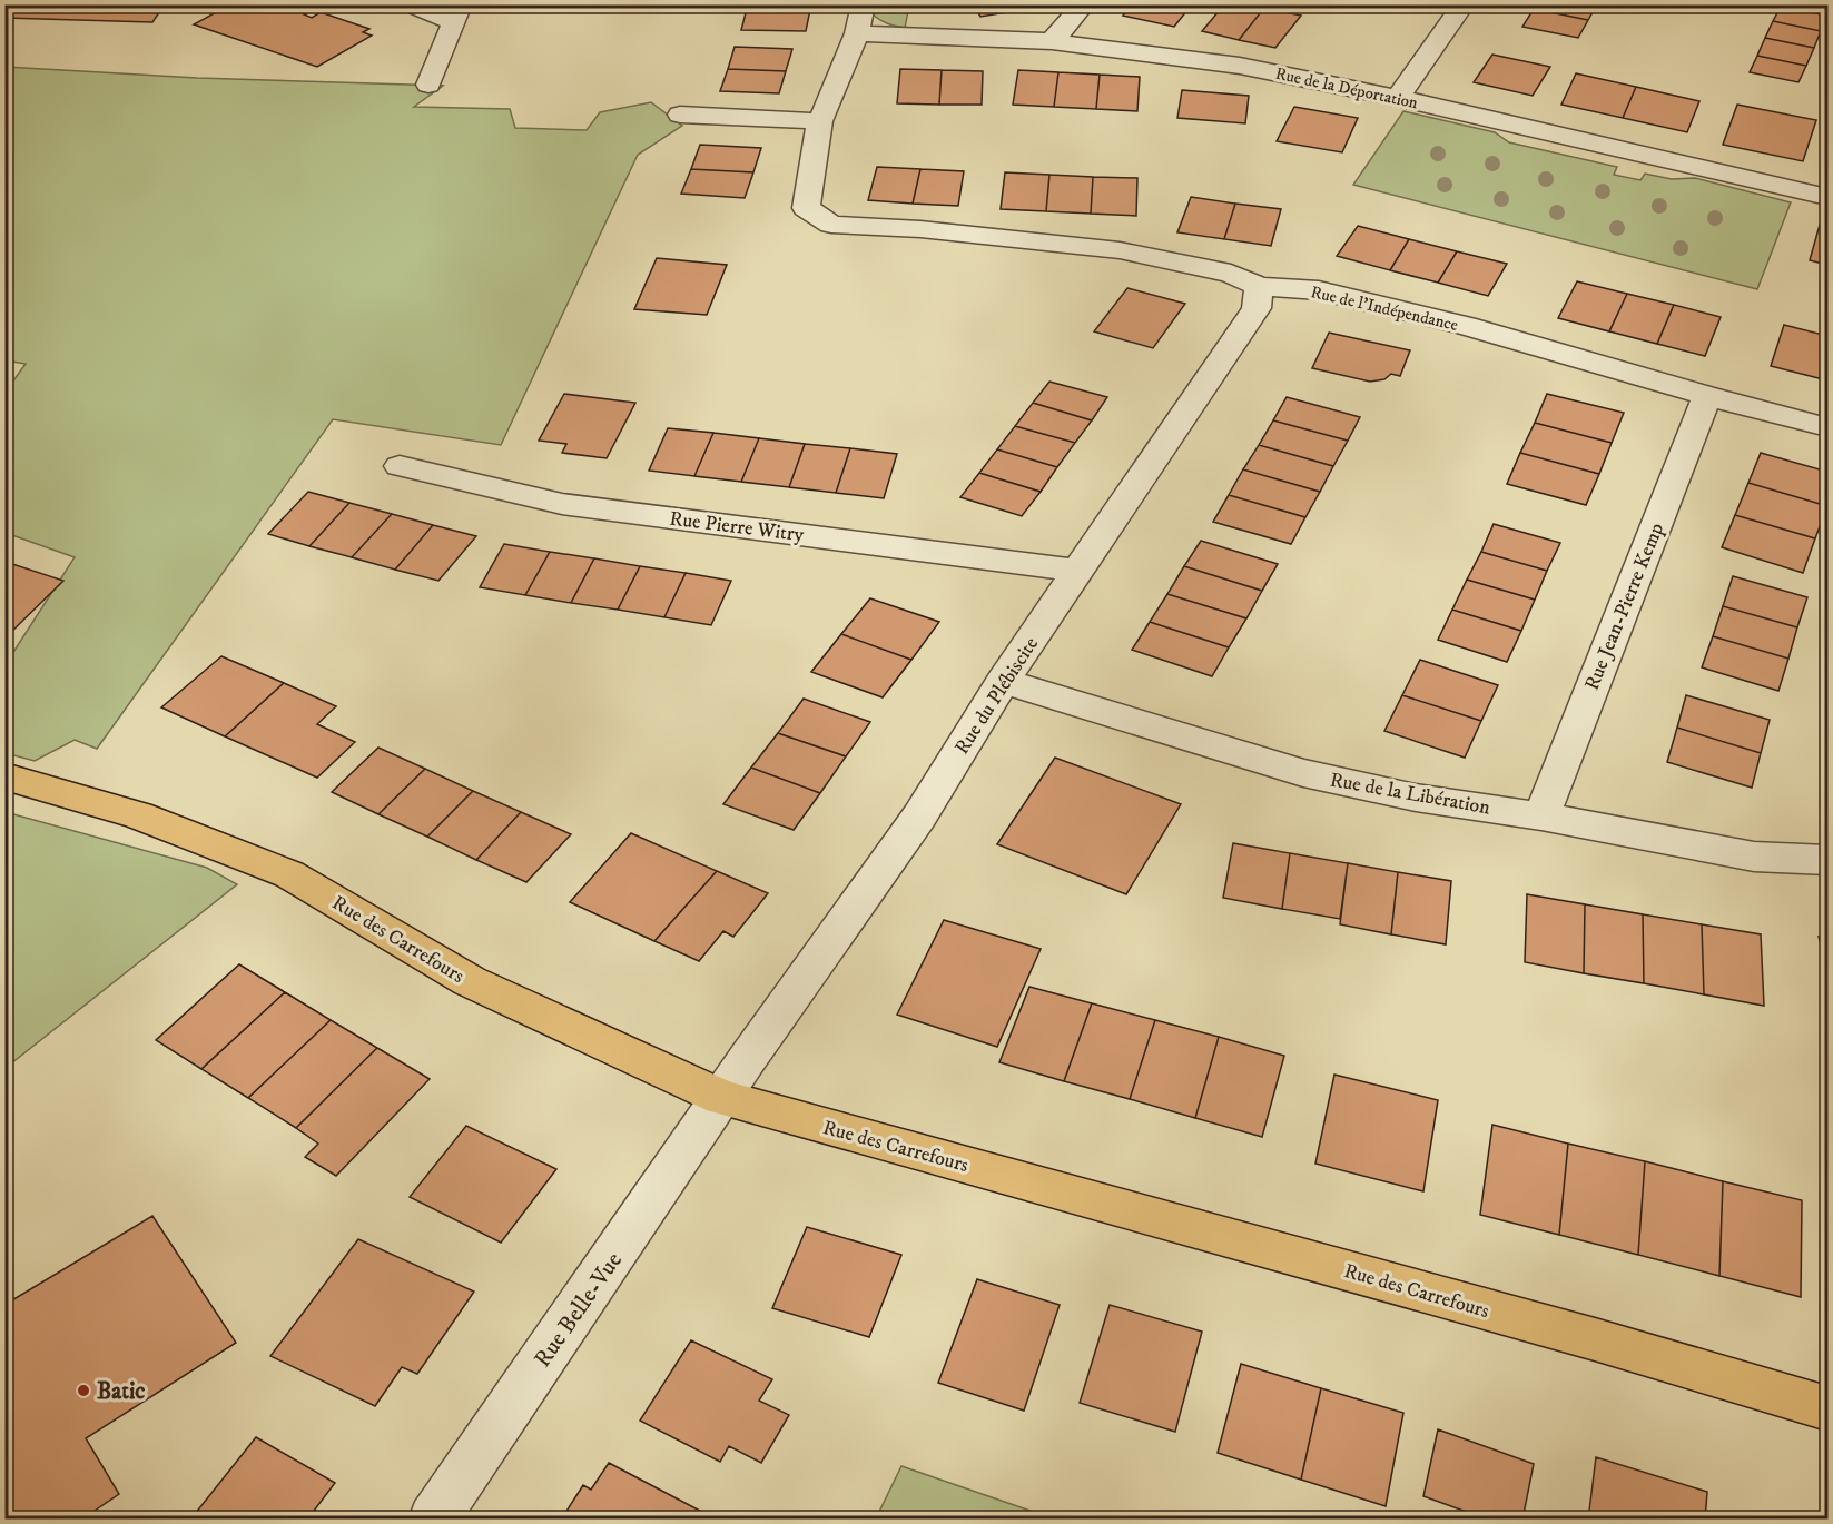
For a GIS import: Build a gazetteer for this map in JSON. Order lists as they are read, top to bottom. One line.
{"streets":{"main road":["Rue des Carrefours"],"street":["Rue de la Déportation","Rue de l'Indépendance","Rue Pierre Witry","Rue Jean-Pierre Kemp","Rue du Plébiscite","Rue de la Libération","Rue Belle-Vue"]},"crossings":[["Rue de l'Indépendance","Rue Jean-Pierre Kemp"],["Rue de l'Indépendance","Rue du Plébiscite"],["Rue Pierre Witry","Rue du Plébiscite"],["Rue Jean-Pierre Kemp","Rue de la Libération"],["Rue du Plébiscite","Rue de la Libération"],["Rue du Plébiscite","Rue des Carrefours"],["Rue du Plébiscite","Rue Belle-Vue"],["Rue des Carrefours","Rue Belle-Vue"]],"places":["Batic"]}
